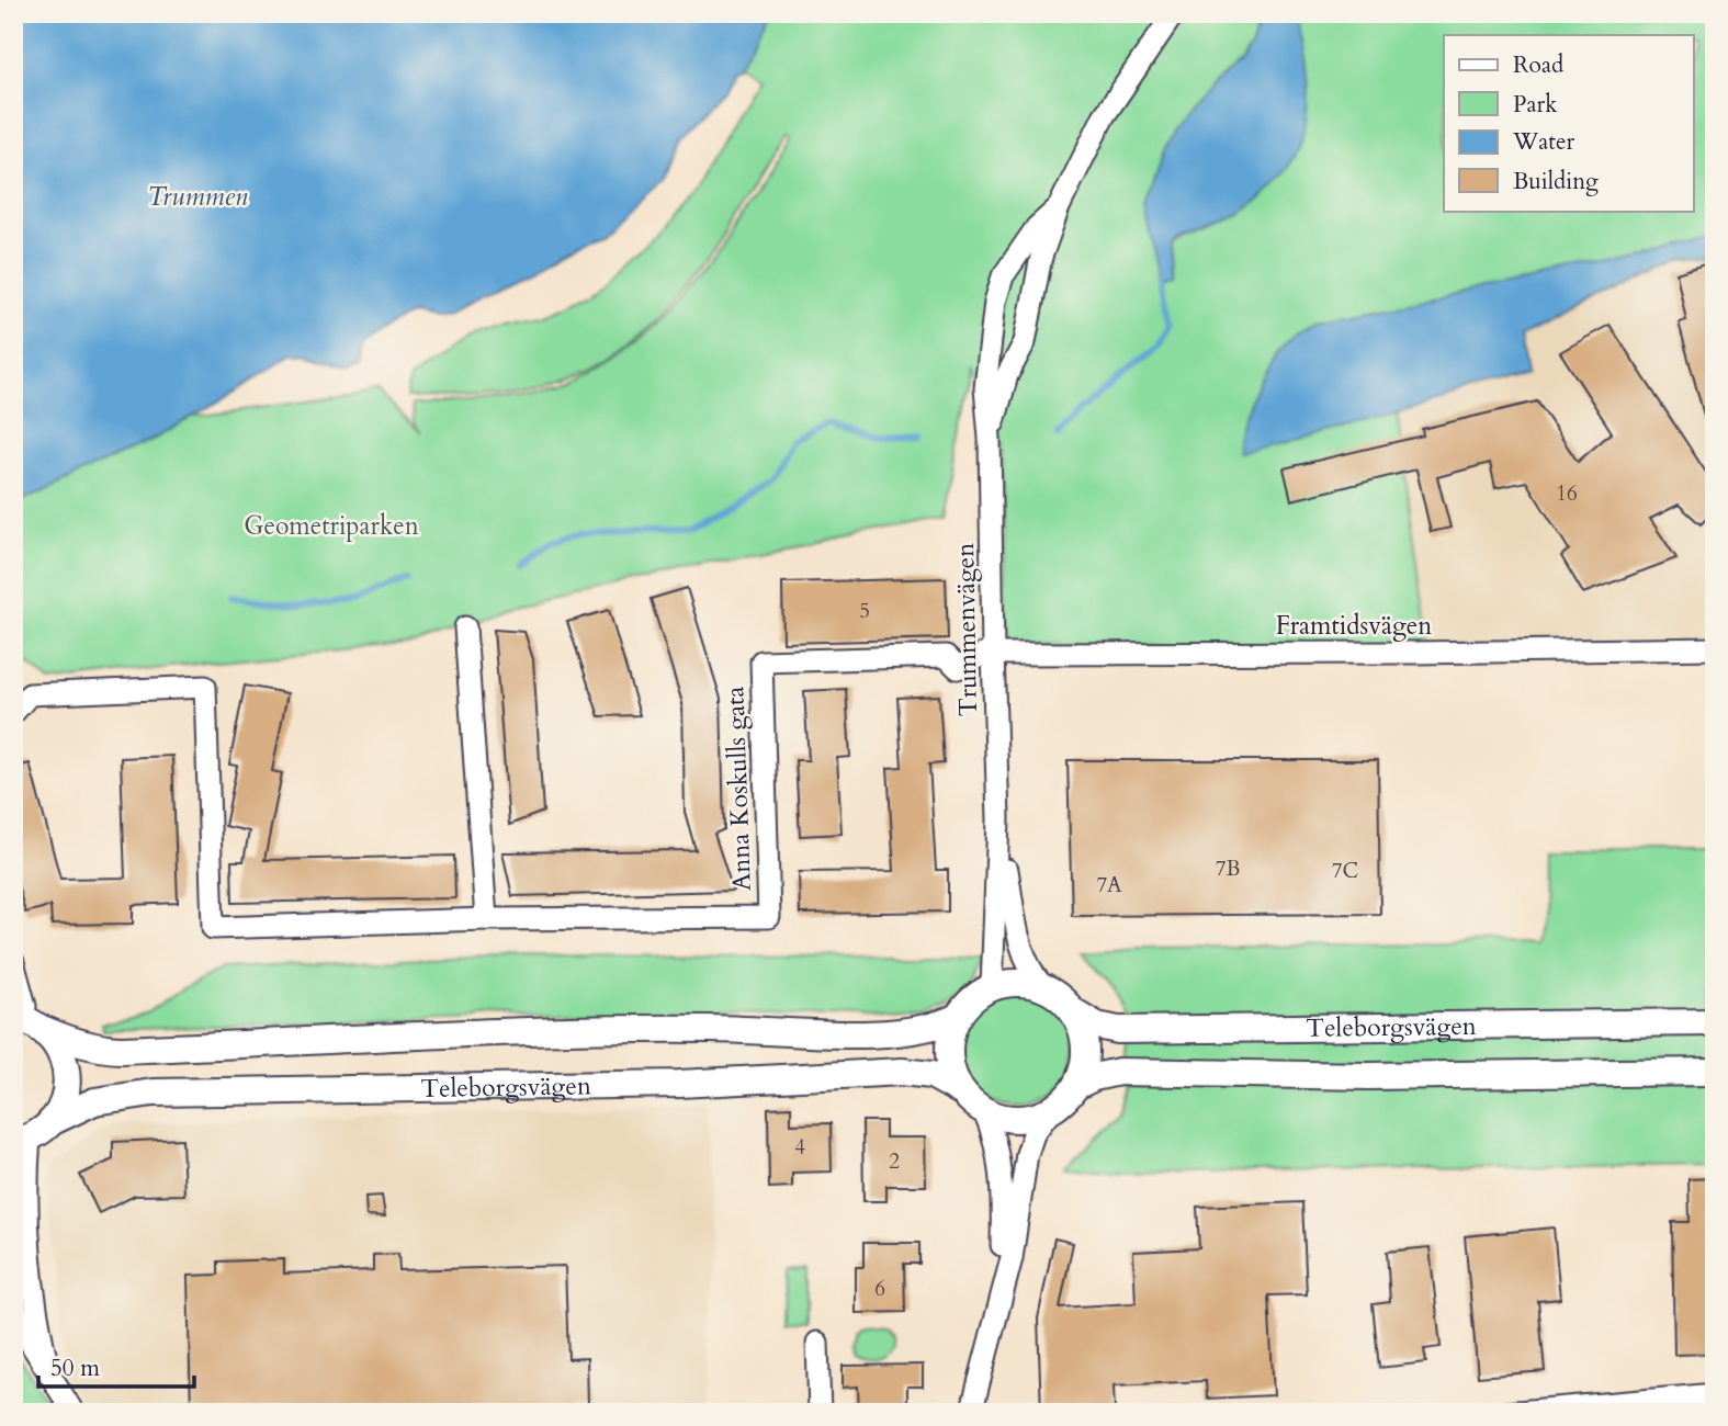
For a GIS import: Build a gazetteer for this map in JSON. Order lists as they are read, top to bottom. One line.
{"streets":{"main road":["Teleborgsvägen"],"street":["Framtidsvägen","Trummenvägen","Anna Koskulls gata"]},"crossings":[["Framtidsvägen","Trummenvägen"],["Framtidsvägen","Anna Koskulls gata"],["Trummenvägen","Anna Koskulls gata"],["Trummenvägen","Teleborgsvägen"]],"water":["Trummen"],"parks":["Geometriparken"],"house_numbers":["16","5","7B","7C","7A","4","2","6"],"legend":["Road","Park","Water","Building"],"scale_bar":"50 m"}
